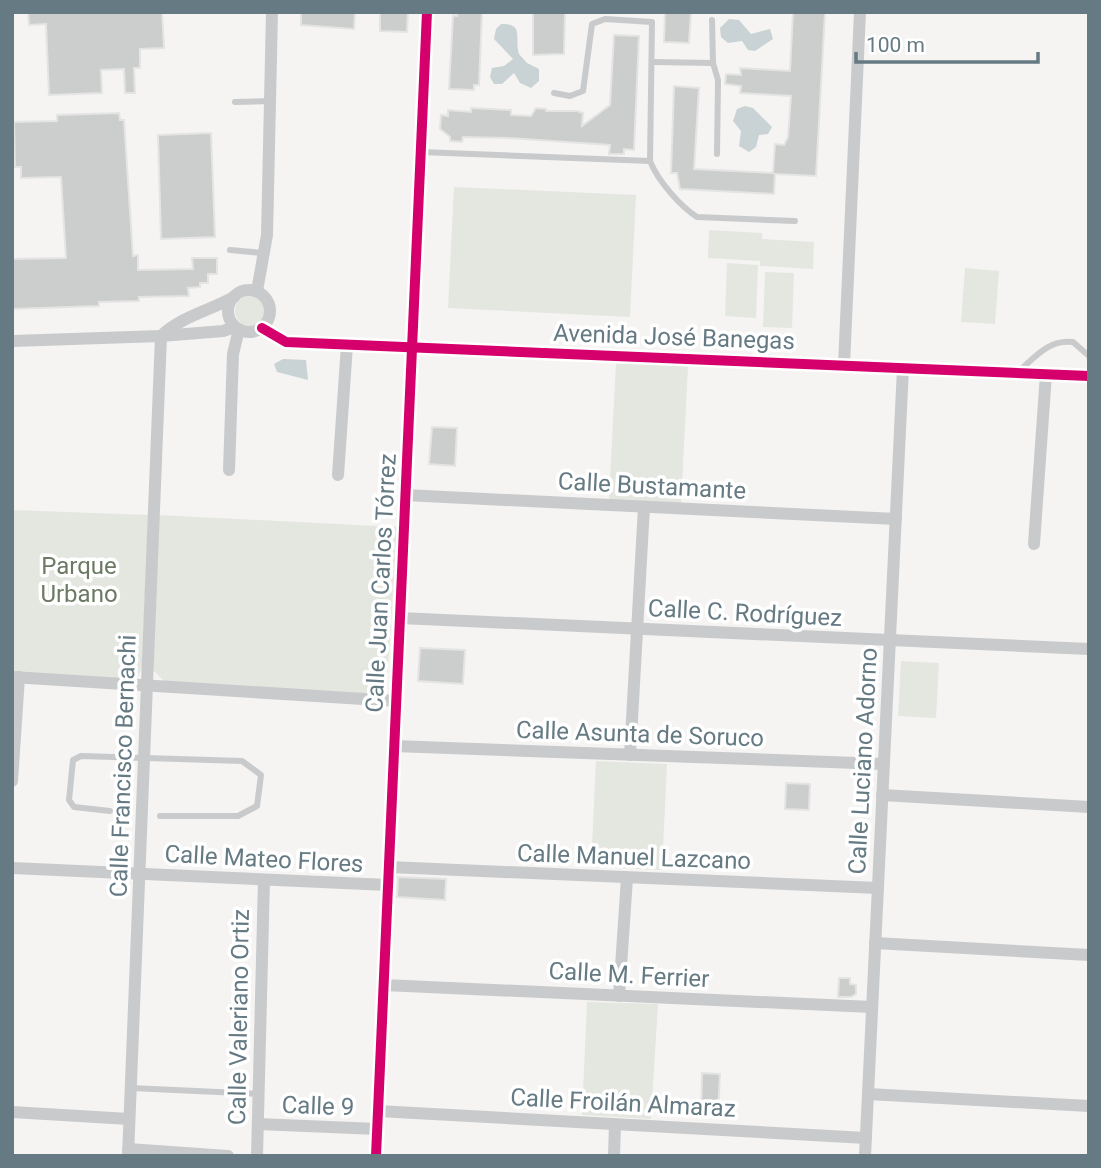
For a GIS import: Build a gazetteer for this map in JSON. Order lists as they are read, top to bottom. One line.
{"streets":{"street":["Avenida José Banegas","Calle Bustamante","Calle Juan Carlos Tórrez","Calle C. Rodríguez","Calle Asunta de Soruco","Calle Luciano Adorno","Calle Francisco Bernachi","Calle Manuel Lazcano","Calle Mateo Flores","Calle M. Ferrier","Calle Valeriano Ortiz","Calle Froilán Almaraz","Calle 9"]},"crossings":[["Avenida José Banegas","Calle Juan Carlos Tórrez"],["Avenida José Banegas","Calle Luciano Adorno"],["Calle Bustamante","Calle Juan Carlos Tórrez"],["Calle Bustamante","Calle Luciano Adorno"],["Calle Juan Carlos Tórrez","Calle C. Rodríguez"],["Calle Juan Carlos Tórrez","Calle Asunta de Soruco"],["Calle Juan Carlos Tórrez","Calle Manuel Lazcano"],["Calle Juan Carlos Tórrez","Calle Mateo Flores"],["Calle Juan Carlos Tórrez","Calle M. Ferrier"],["Calle Juan Carlos Tórrez","Calle Froilán Almaraz"],["Calle Juan Carlos Tórrez","Calle 9"],["Calle C. Rodríguez","Calle Luciano Adorno"],["Calle Asunta de Soruco","Calle Luciano Adorno"],["Calle Luciano Adorno","Calle Manuel Lazcano"],["Calle Luciano Adorno","Calle M. Ferrier"],["Calle Luciano Adorno","Calle Froilán Almaraz"],["Calle Francisco Bernachi","Calle Mateo Flores"],["Calle Mateo Flores","Calle Valeriano Ortiz"],["Calle Valeriano Ortiz","Calle 9"]],"parks":["Parque Urbano"],"scale_bar":"100 m"}
